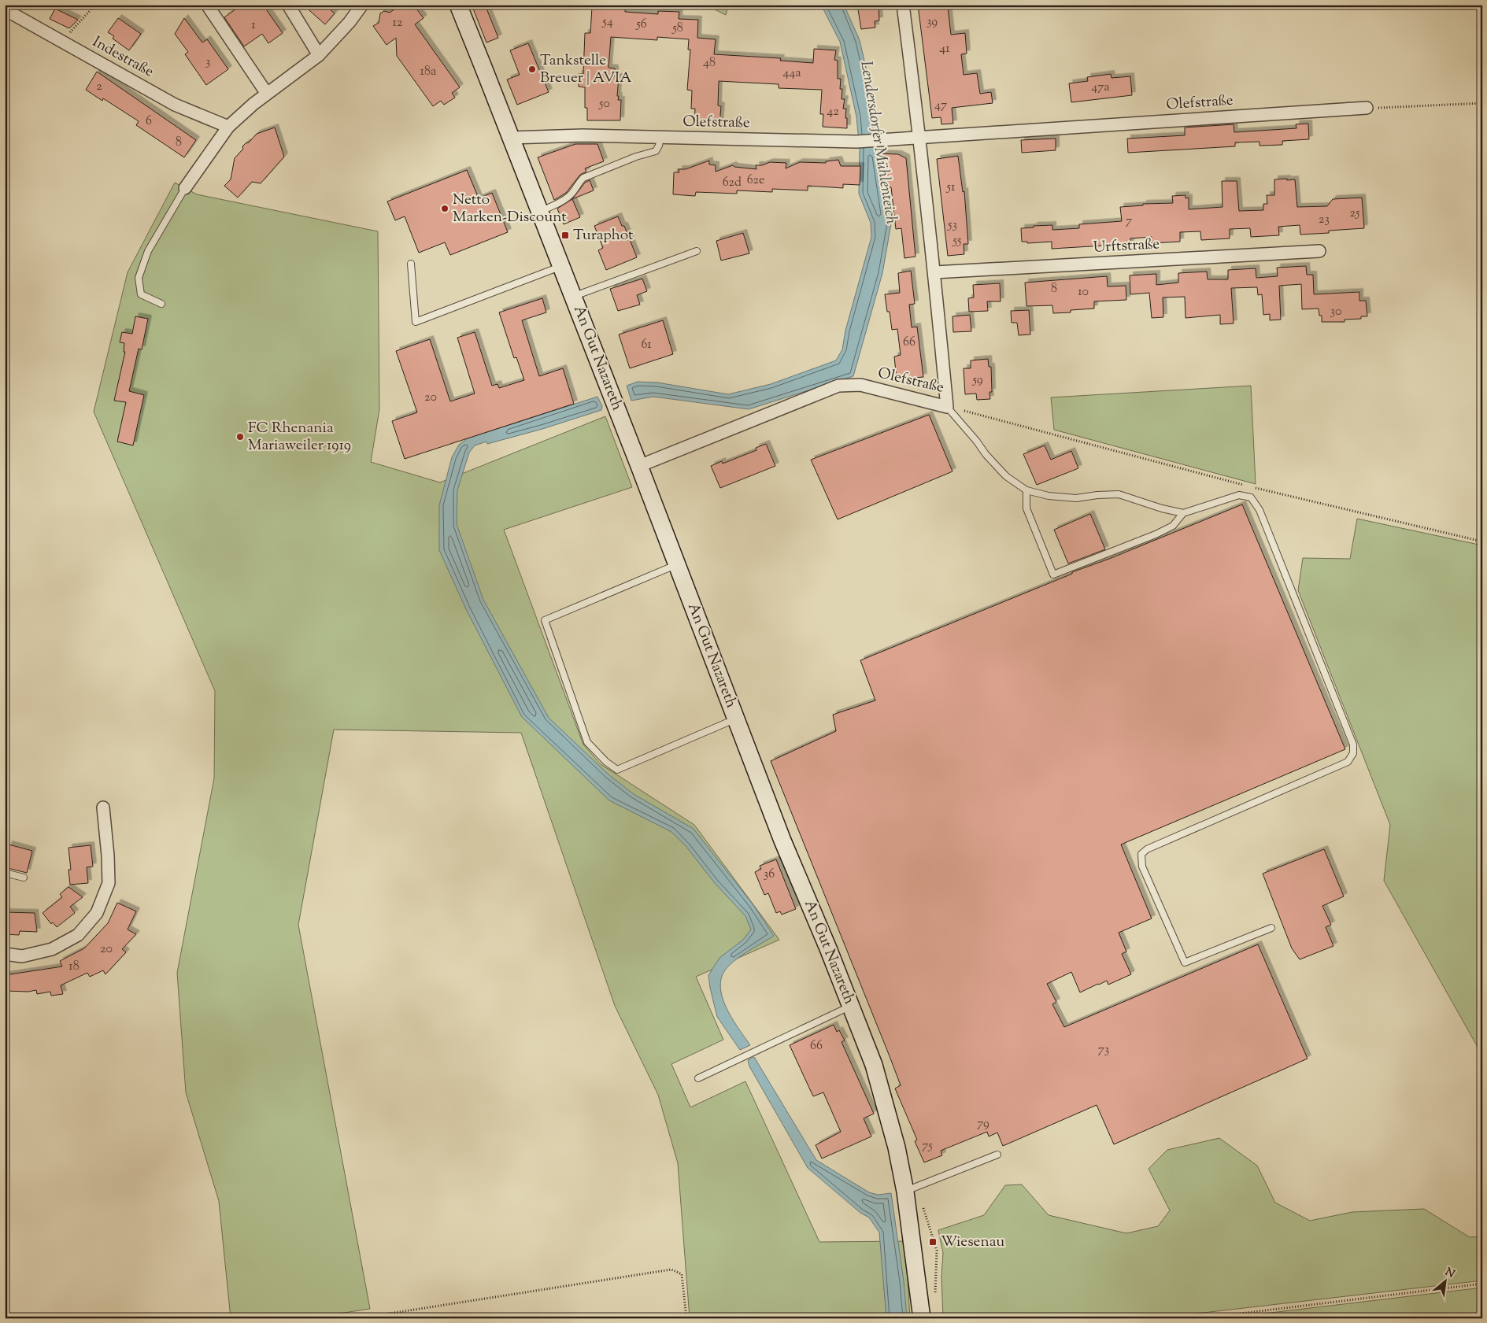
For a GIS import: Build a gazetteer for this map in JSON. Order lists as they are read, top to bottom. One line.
{"streets":{"main road":["An Gut Nazareth"],"street":["Indestraße","Olefstraße","Urftstraße"]},"crossings":[["Olefstraße","Urftstraße"],["Olefstraße","An Gut Nazareth"]],"water":["Lendersdorfer Mühlenteich"],"places":{"other":["Tankstelle Breuer | AVIA","Netto Marken-Discount","FC Rhenania Mariaweiler 1919"],"transit":["Turaphot","Wiesenau"]},"house_numbers":["54","39","12","56","1","58","41","3","48","18a","44a","2","47a","50","47","42","6","8","62e","62d","51","25","23","7","53","55","8","10","30","66","61","59","20","36","20","18","66","73","79","75"],"north":"top right"}
